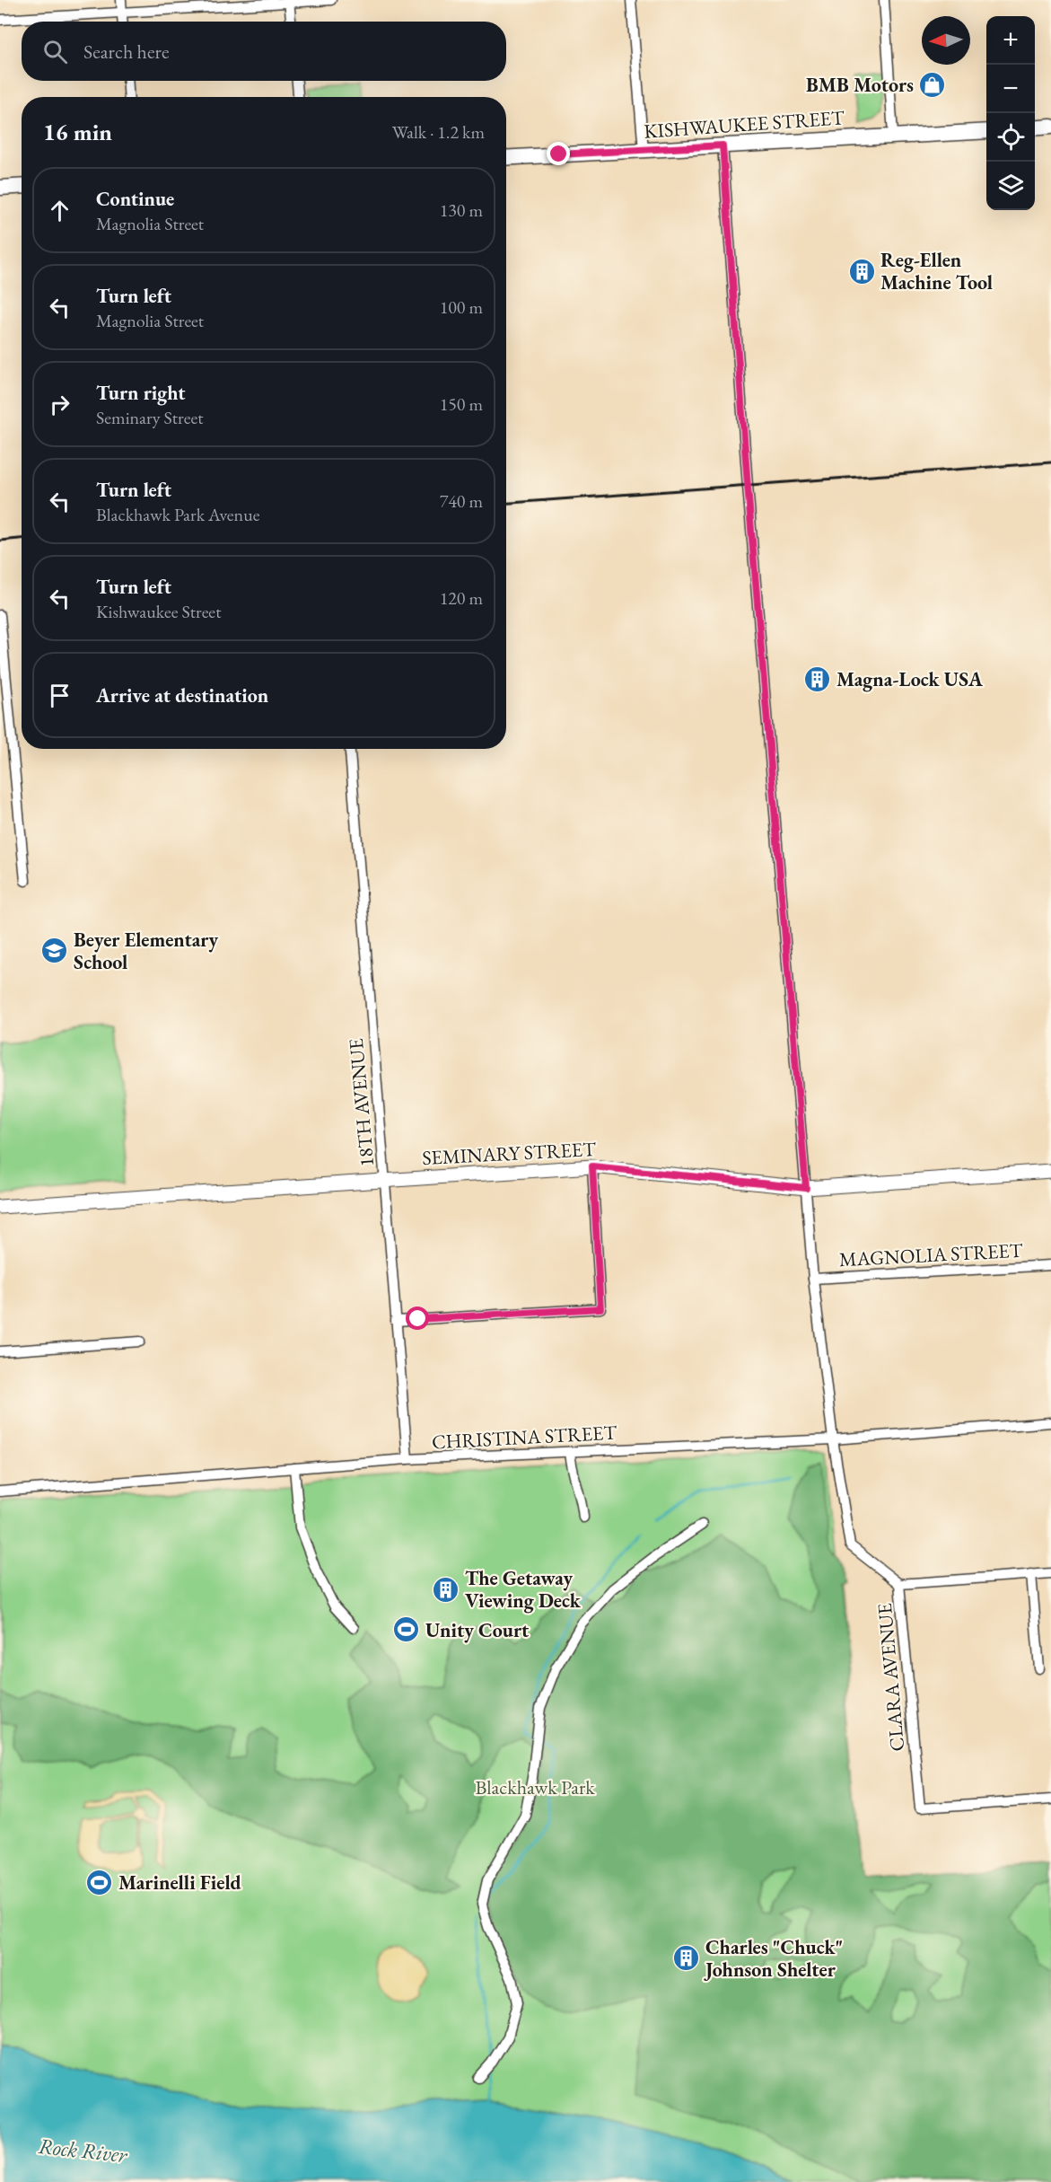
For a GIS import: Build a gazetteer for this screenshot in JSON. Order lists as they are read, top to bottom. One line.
{"streets":{"main road":["KISHWAUKEE STREET"],"street":["18TH AVENUE","SEMINARY STREET","MAGNOLIA STREET","CHRISTINA STREET","CLARA AVENUE"]},"crossings":[["KISHWAUKEE STREET","CLARA AVENUE"],["18TH AVENUE","SEMINARY STREET"],["18TH AVENUE","CHRISTINA STREET"],["SEMINARY STREET","CLARA AVENUE"],["MAGNOLIA STREET","CLARA AVENUE"],["CHRISTINA STREET","CLARA AVENUE"]],"water":["Rock River"],"parks":["Blackhawk Park"],"places":{"shop":["BMB Motors"],"building":["Reg-Ellen Machine Tool","Magna-Lock USA","The Getaway Viewing Deck","Charles \"Chuck\" Johnson Shelter"],"school or university":["Beyer Elementary School"],"sports":["Unity Court","Marinelli Field"]},"north":"left","page":{"map_buttons":["+","−"],"search":"Search here","heading":["16 min","Walk · 1.2 km"],"list":[["Continue","Magnolia Street","130 m"],["Turn left","Magnolia Street","100 m"],["Turn right","Seminary Street","150 m"],["Turn left","Blackhawk Park Avenue","740 m"],["Turn left","Kishwaukee Street","120 m"],"Arrive at destination"]}}
